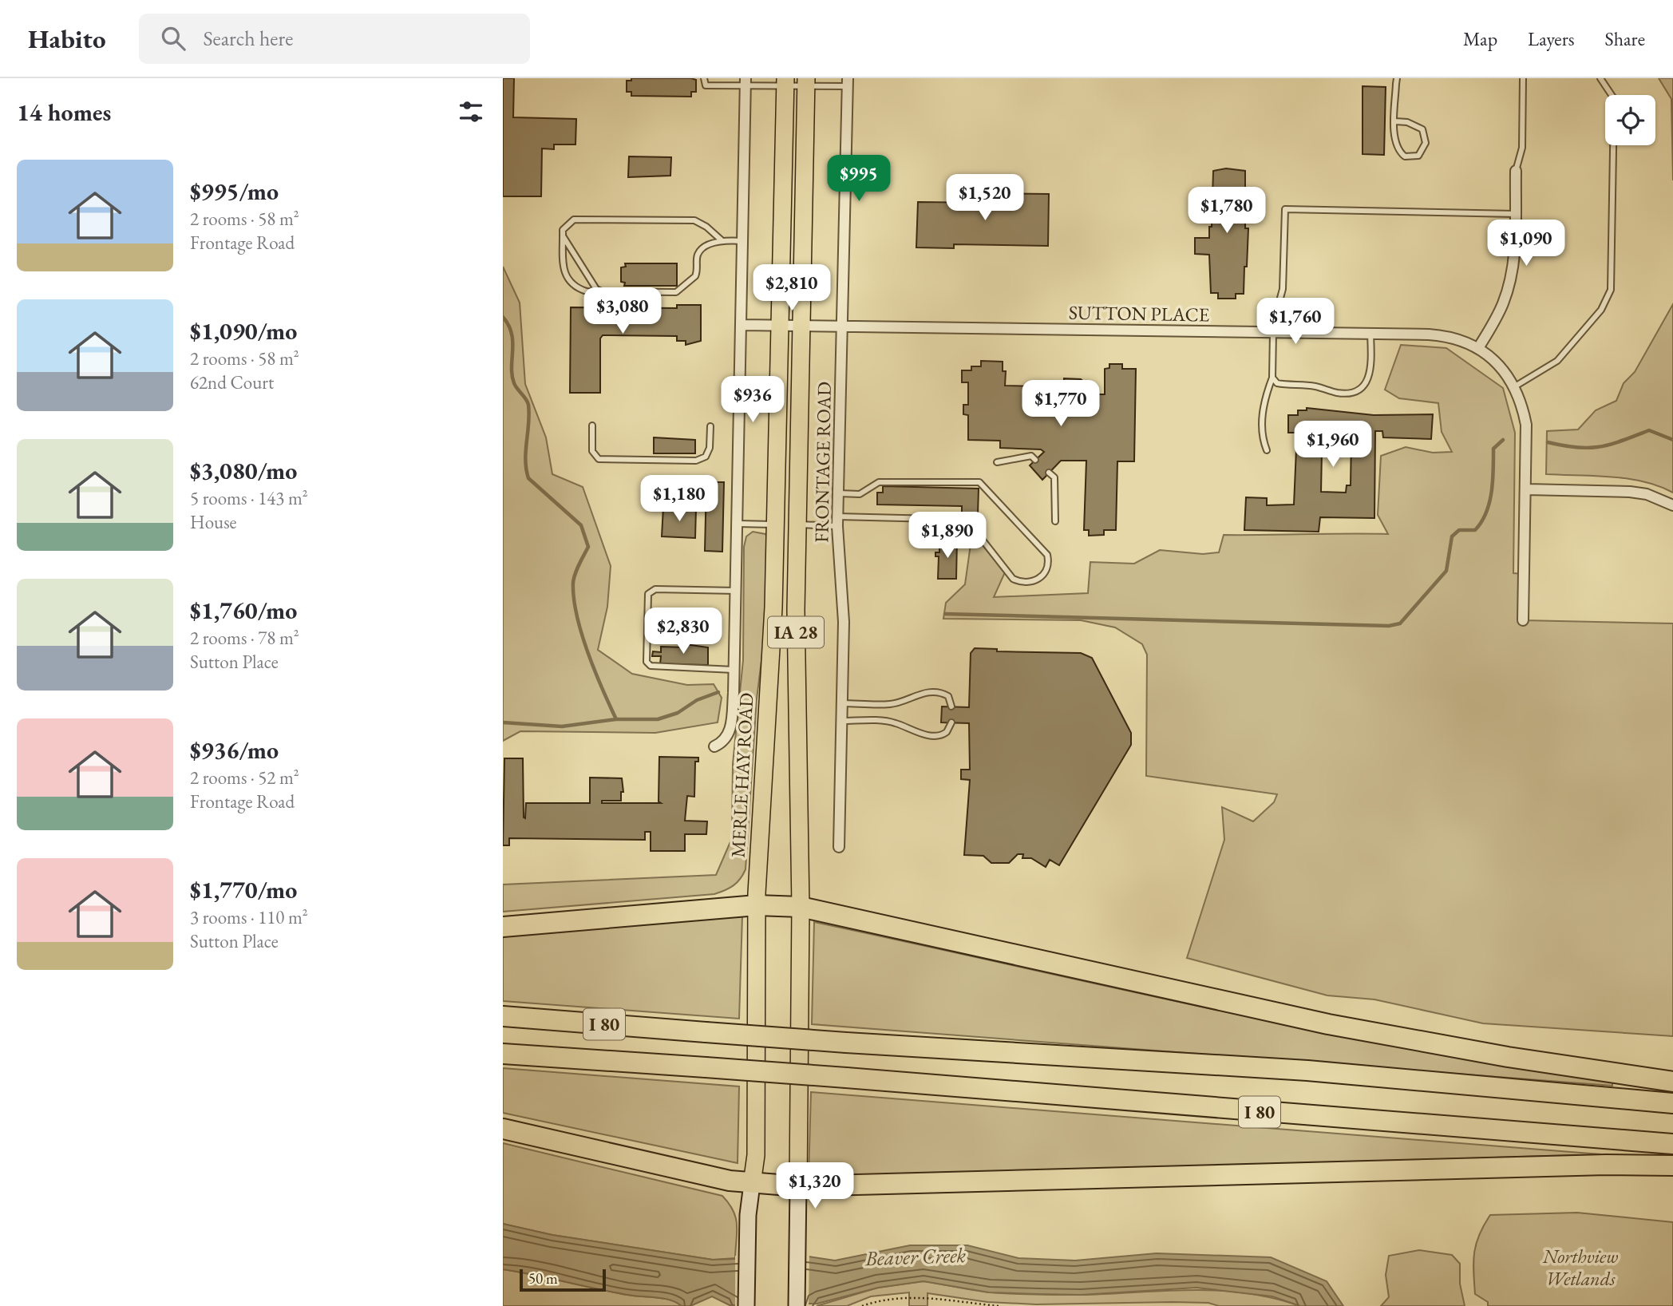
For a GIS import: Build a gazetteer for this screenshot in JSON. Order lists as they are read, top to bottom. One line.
{"streets":{"highway":["I 80"],"main road":["IA 28","MERLE HAY ROAD"],"street":["SUTTON PLACE","FRONTAGE ROAD"]},"crossings":[["SUTTON PLACE","FRONTAGE ROAD"],["SUTTON PLACE","IA 28"],["SUTTON PLACE","MERLE HAY ROAD"]],"water":["Beaver Creek"],"parks":["Northview Wetlands"],"scale_bar":"50 m","page":{"header":"Habito","search":"Search here","nav":["Map","Layers","Share"],"heading":"14 homes","list":[{"name":"$995/mo","note":"2 rooms · 58 m² · Frontage Road"},{"name":"$1,090/mo","note":"2 rooms · 58 m² · 62nd Court"},{"name":"$3,080/mo","note":"5 rooms · 143 m² · House"},{"name":"$1,760/mo","note":"2 rooms · 78 m² · Sutton Place"},{"name":"$936/mo","note":"2 rooms · 52 m² · Frontage Road"},{"name":"$1,770/mo","note":"3 rooms · 110 m² · Sutton Place"}],"price":["$995","$1,520","$1,780","$1,090","$2,810","$3,080","$1,760","$936","$1,770","$1,960","$1,180","$1,890","$2,830","$1,320"],"scale":"50 m"}}
